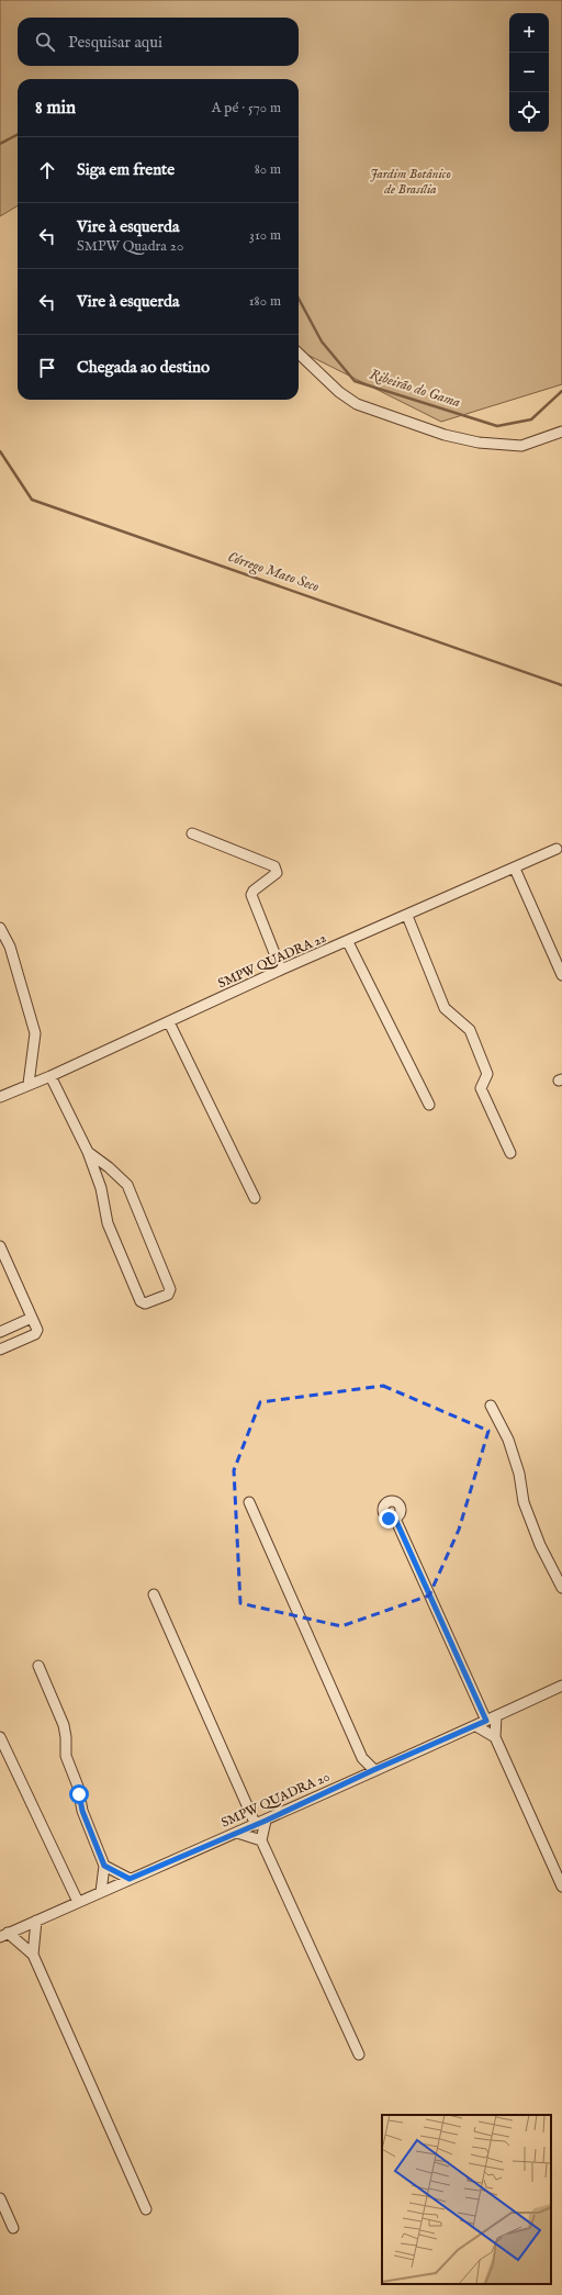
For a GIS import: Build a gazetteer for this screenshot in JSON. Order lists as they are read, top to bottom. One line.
{"streets":{"street":["SMPW QUADRA 22","SMPW QUADRA 20"]},"water":["Ribeirão do Gama","Córrego Mato Seco"],"parks":["Jardim Botânico de Brasília"],"page":{"map_buttons":["+","−"],"search":"Pesquisar aqui","heading":["8 min","A pé · 570 m"],"list":[["Siga em frente","80 m"],["Vire à esquerda","SMPW Quadra 20","310 m"],["Vire à esquerda","180 m"],"Chegada ao destino"]}}
